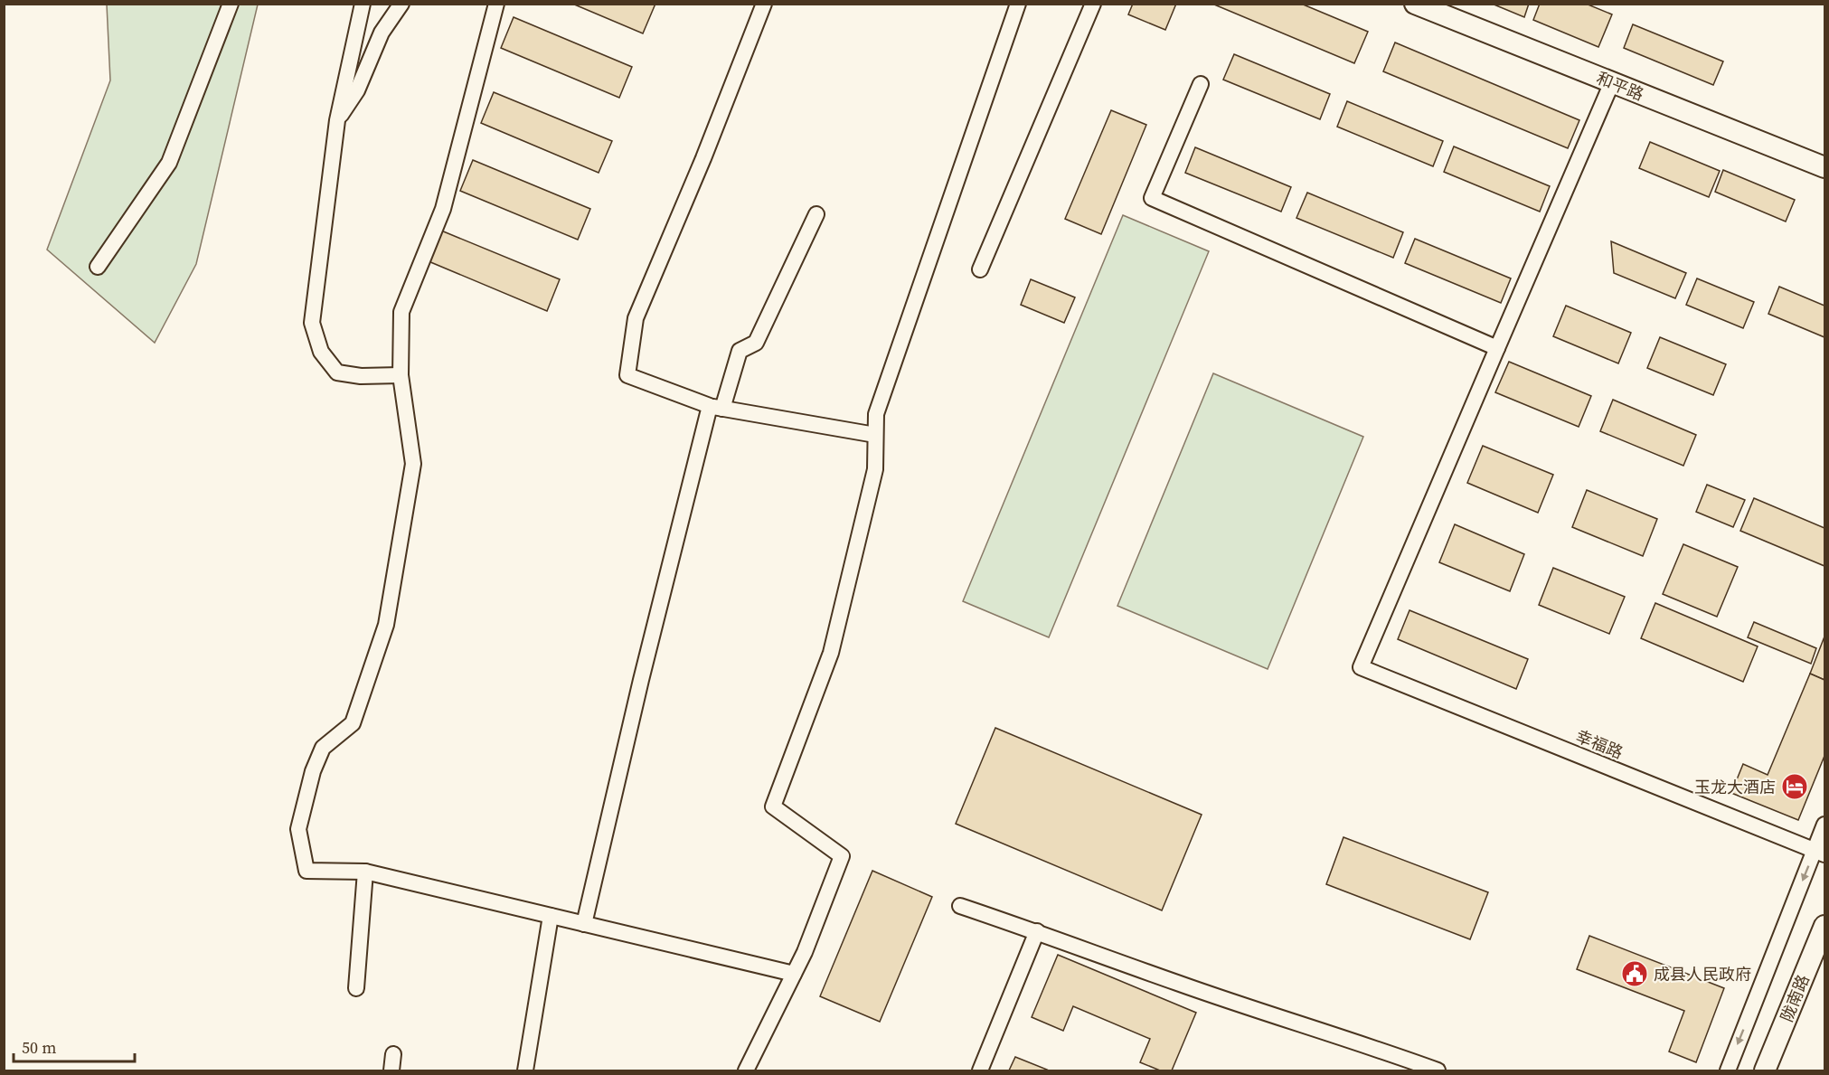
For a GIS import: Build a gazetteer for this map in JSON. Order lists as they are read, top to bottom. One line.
{"streets":{"street":["和平路","幸福路","陇南路"]},"places":{"hotel":["玉龙大酒店"],"public building":["成县人民政府"]},"scale_bar":"50 m"}
